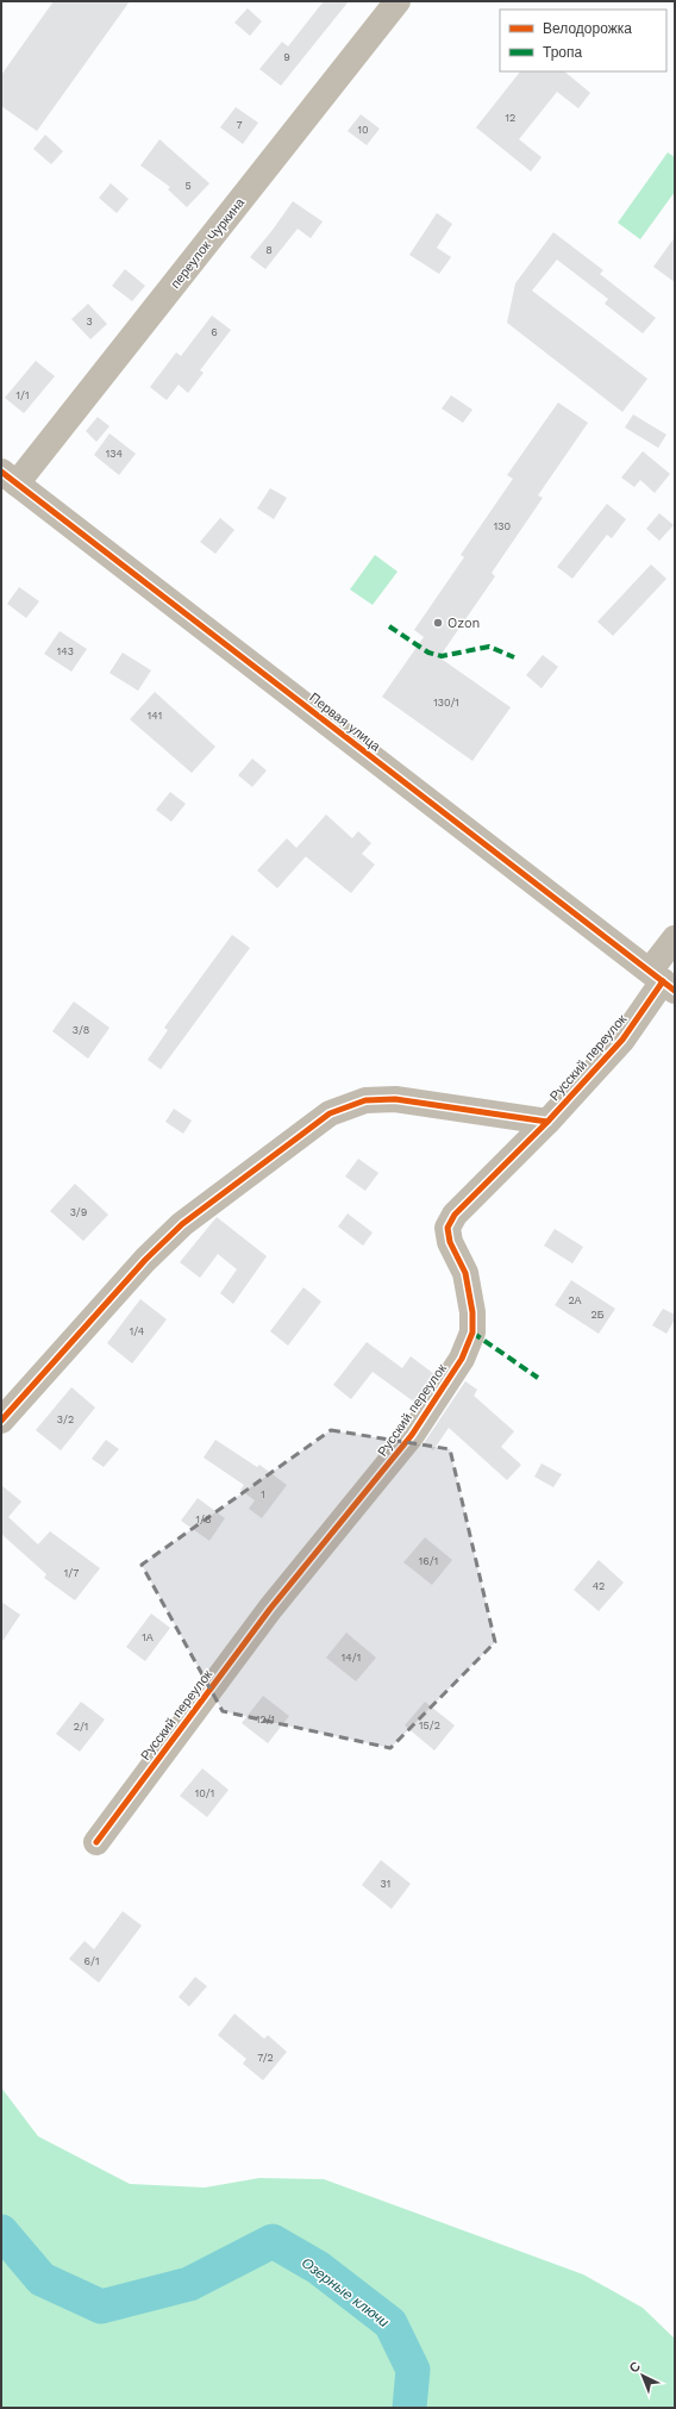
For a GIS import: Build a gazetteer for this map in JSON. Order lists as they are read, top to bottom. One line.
{"streets":{"street":["переулок Чуркина","Первая улица","Русский переулок"]},"crossings":[["переулок Чуркина","Первая улица"],["Первая улица","Русский переулок"]],"water":["Озерные ключи"],"places":["Ozon"],"house_numbers":["9","12","7","10","5","8","3","6","1/1","134","130","143","130/1","141","3/8","3/9","2А","2Б","1/4","3/2","1","1/8","16/1","1/7","42","1А","14/1","12/1","15/2","2/1","10/1","31","6/1","7/2"],"legend":["Велодорожка","Тропа"],"north":"top left"}
